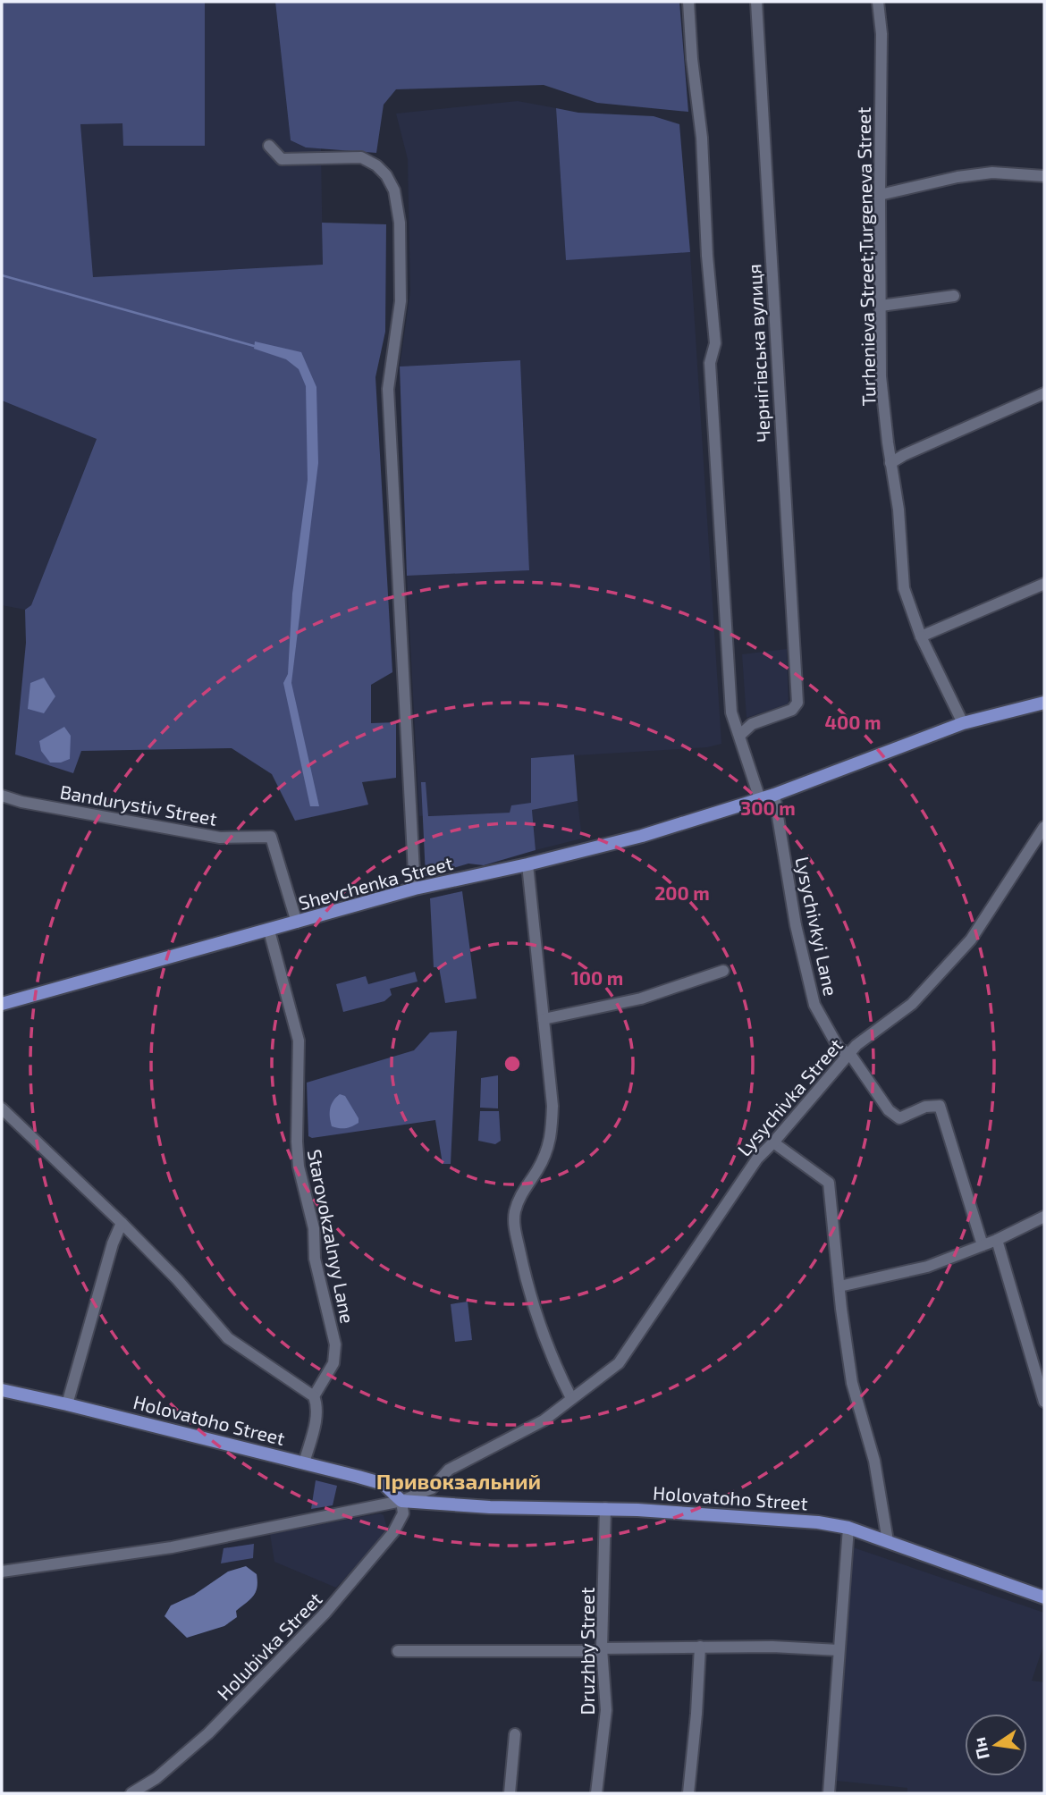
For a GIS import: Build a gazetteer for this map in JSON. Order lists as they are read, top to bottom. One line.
{"streets":{"main road":["Shevchenka Street","Holovatoho Street"],"street":["Turhenieva Street;Turgeneva Street","Чернігівська вулиця","Bandurystiv Street","Lysychivkyi Lane","Lysychivka Street","Starovokzalnyy Lane","Holubivka Street","Druzhby Street"]},"crossings":[["Turhenieva Street;Turgeneva Street","Shevchenka Street"],["Bandurystiv Street","Shevchenka Street"],["Shevchenka Street","Lysychivkyi Lane"],["Shevchenka Street","Starovokzalnyy Lane"],["Lysychivkyi Lane","Lysychivka Street"],["Lysychivka Street","Holovatoho Street"],["Lysychivka Street","Holubivka Street"],["Holovatoho Street","Holubivka Street"],["Holovatoho Street","Druzhby Street"]],"districts":["Привокзальний"],"north":"left","rings":["400 m","300 m","200 m","100 m"]}
